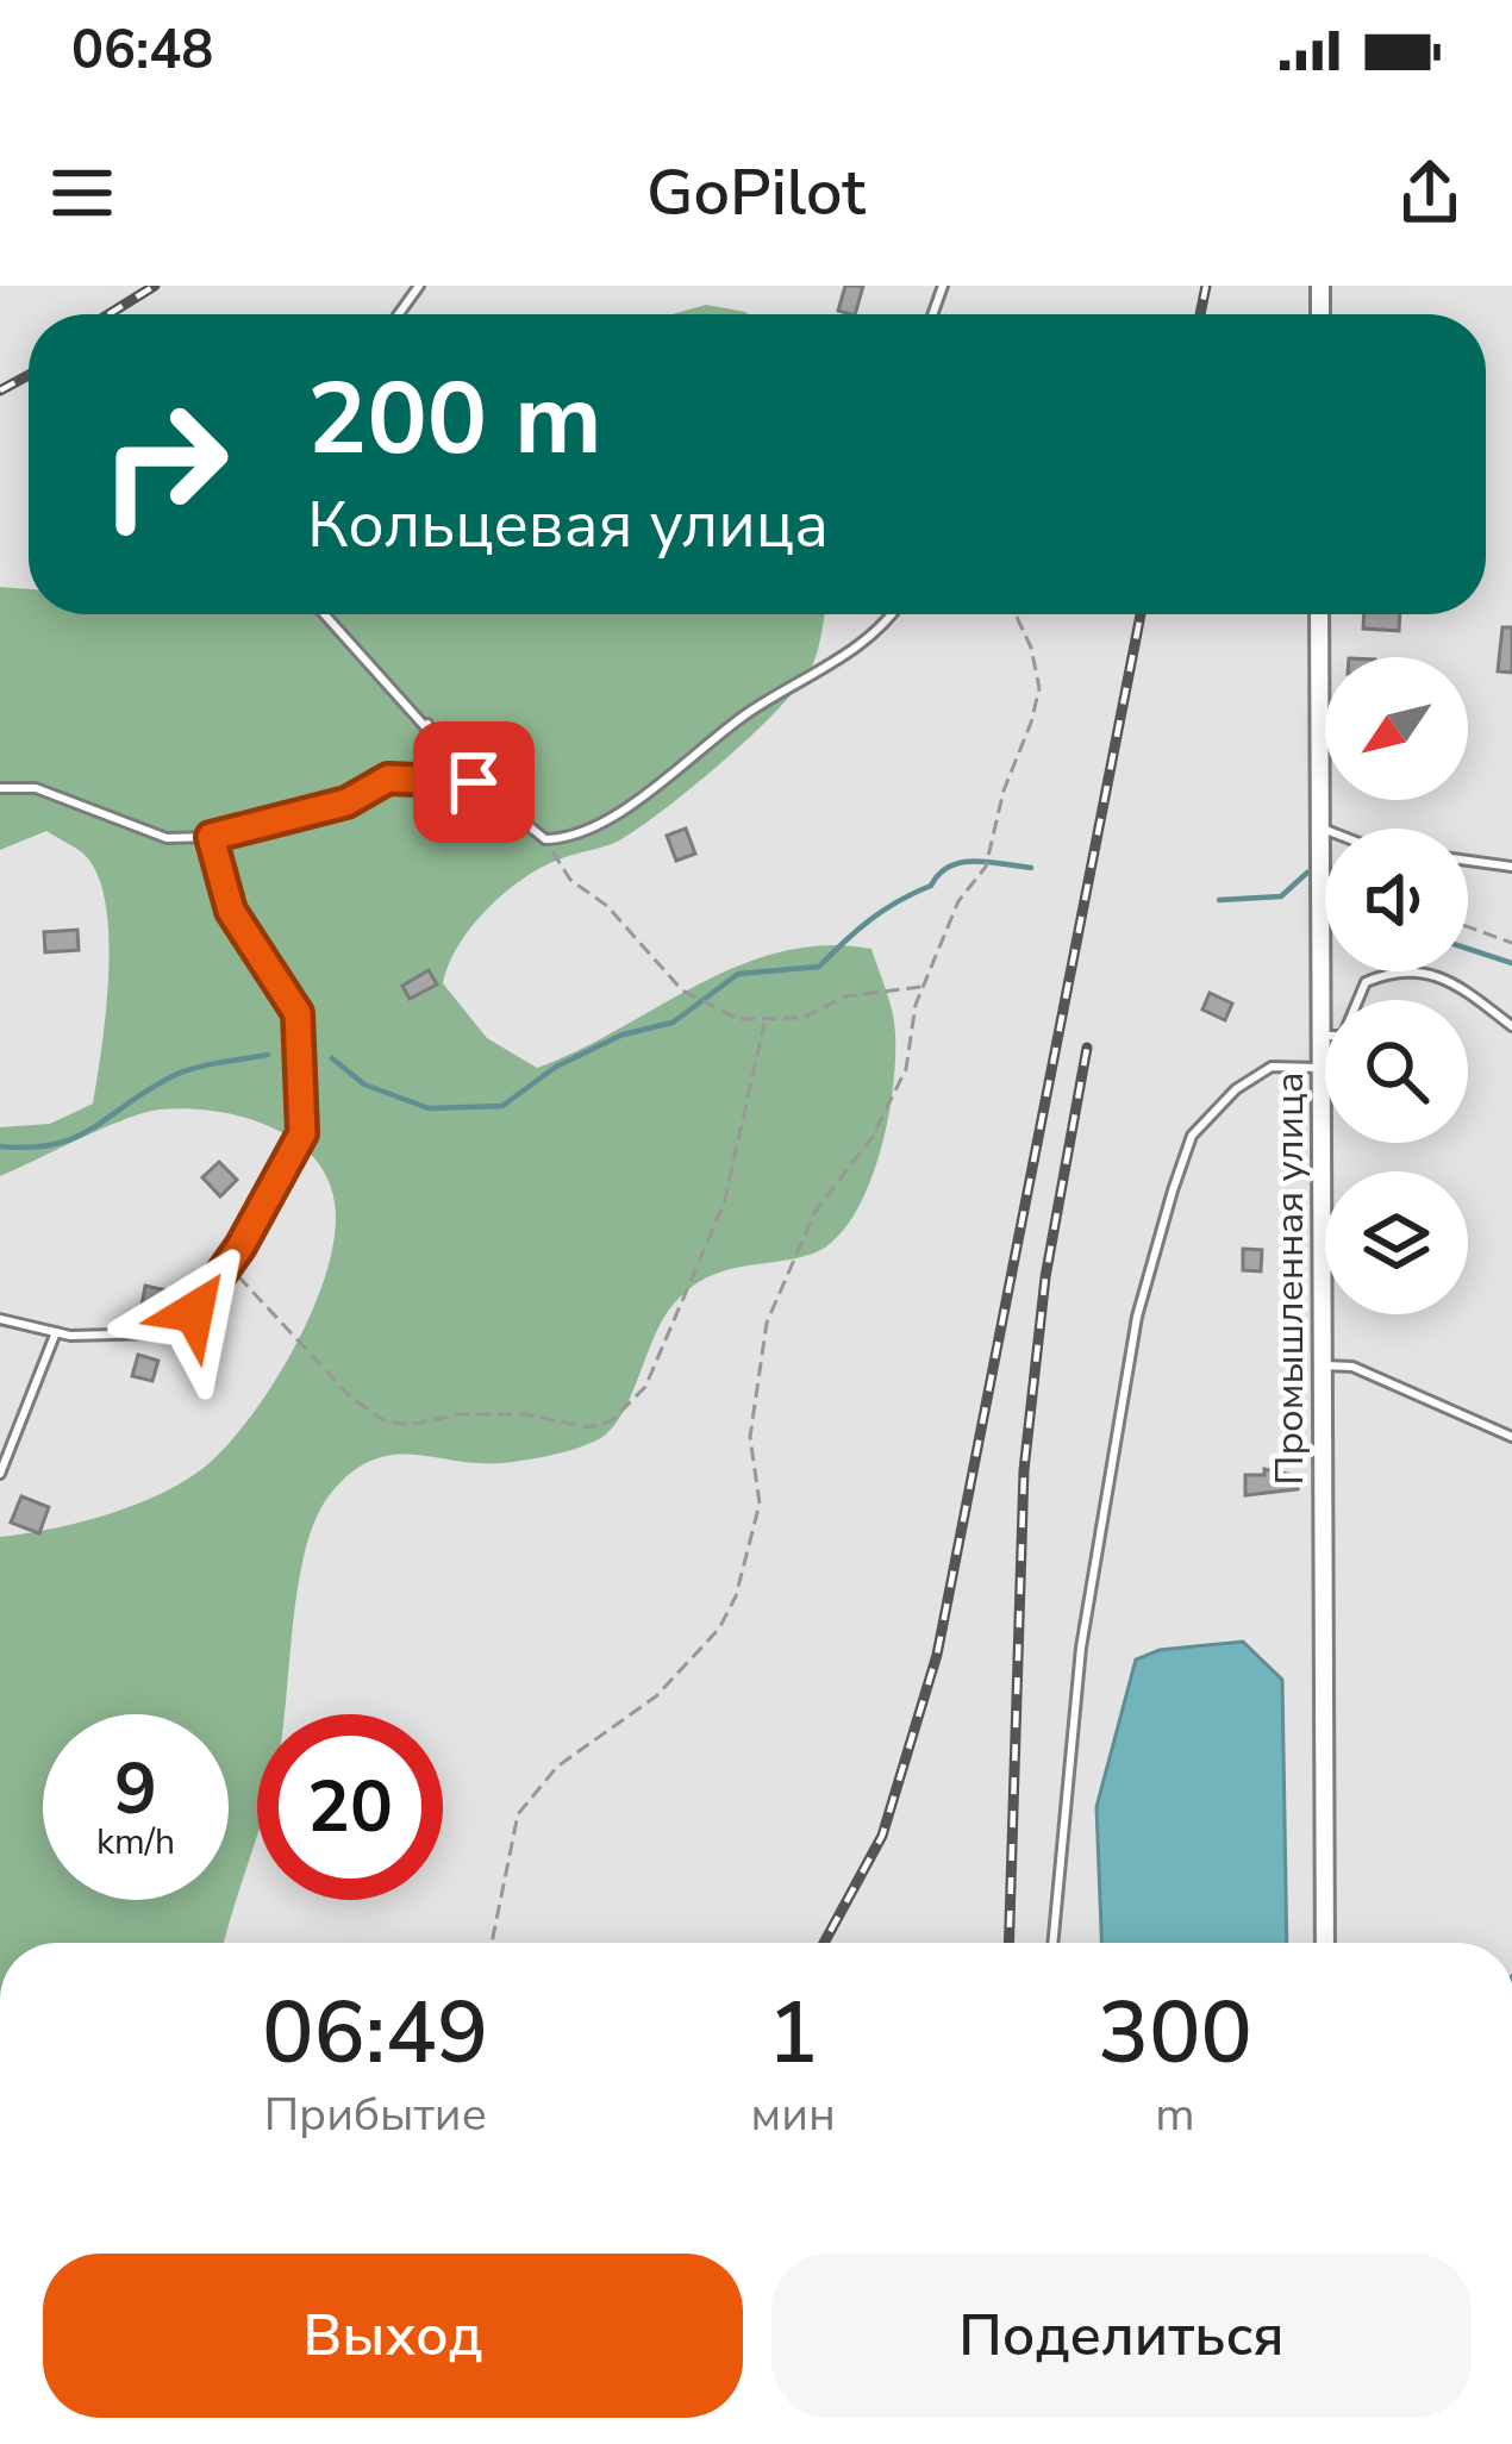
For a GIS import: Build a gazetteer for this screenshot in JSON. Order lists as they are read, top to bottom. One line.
{"streets":{"street":["Промышленная улица"]},"north":"bottom left","page":{"status":"06:48","header":"GoPilot","turn":["200 m","Кольцевая улица"],"speed":"9 km/h","limit":"20","eta":["06:49","Прибытие","1","мин","300","m"],"buttons":["Выход","Поделиться"]}}
